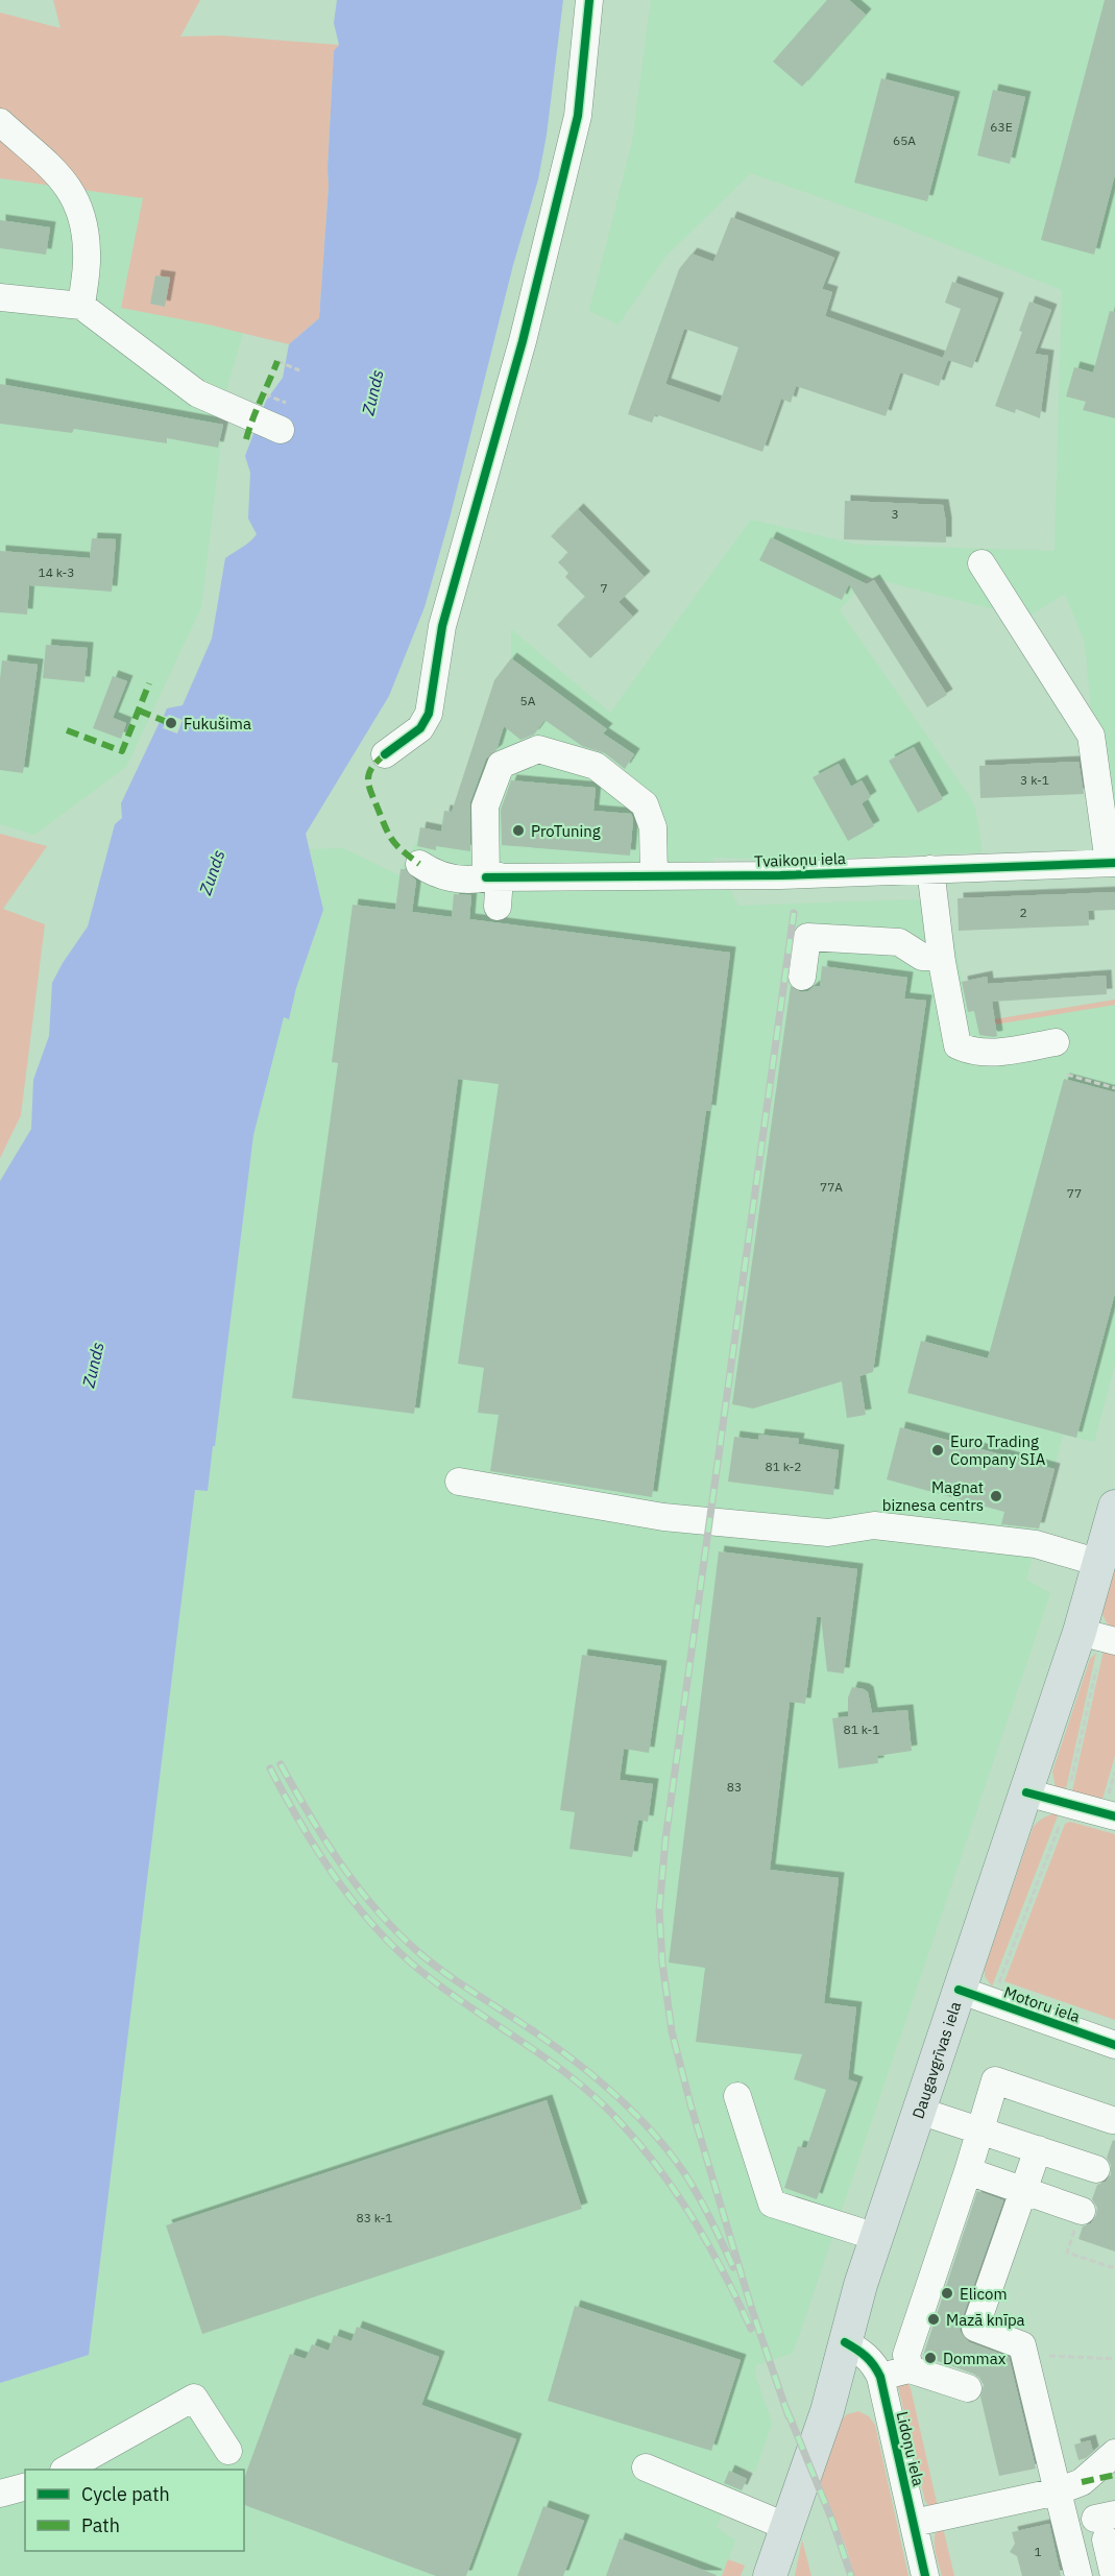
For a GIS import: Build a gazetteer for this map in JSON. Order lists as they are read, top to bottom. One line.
{"streets":{"main road":["Daugavgrīvas iela"],"street":["Tvaikoņu iela","Motoru iela","Lidoņu iela"]},"crossings":[["Motoru iela","Daugavgrīvas iela"],["Daugavgrīvas iela","Lidoņu iela"]],"water":["Zunds"],"places":["Fukušima","ProTuning","Euro Trading Company SIA","Magnat biznesa centrs","Elicom","Mazā knīpa","Dommax"],"house_numbers":["63E","65A","3","14 k-3","7","5A","3 k-1","2","77A","77","81 k-2","81 k-1","83","83 k-1","1"],"legend":["Cycle path","Path"]}
